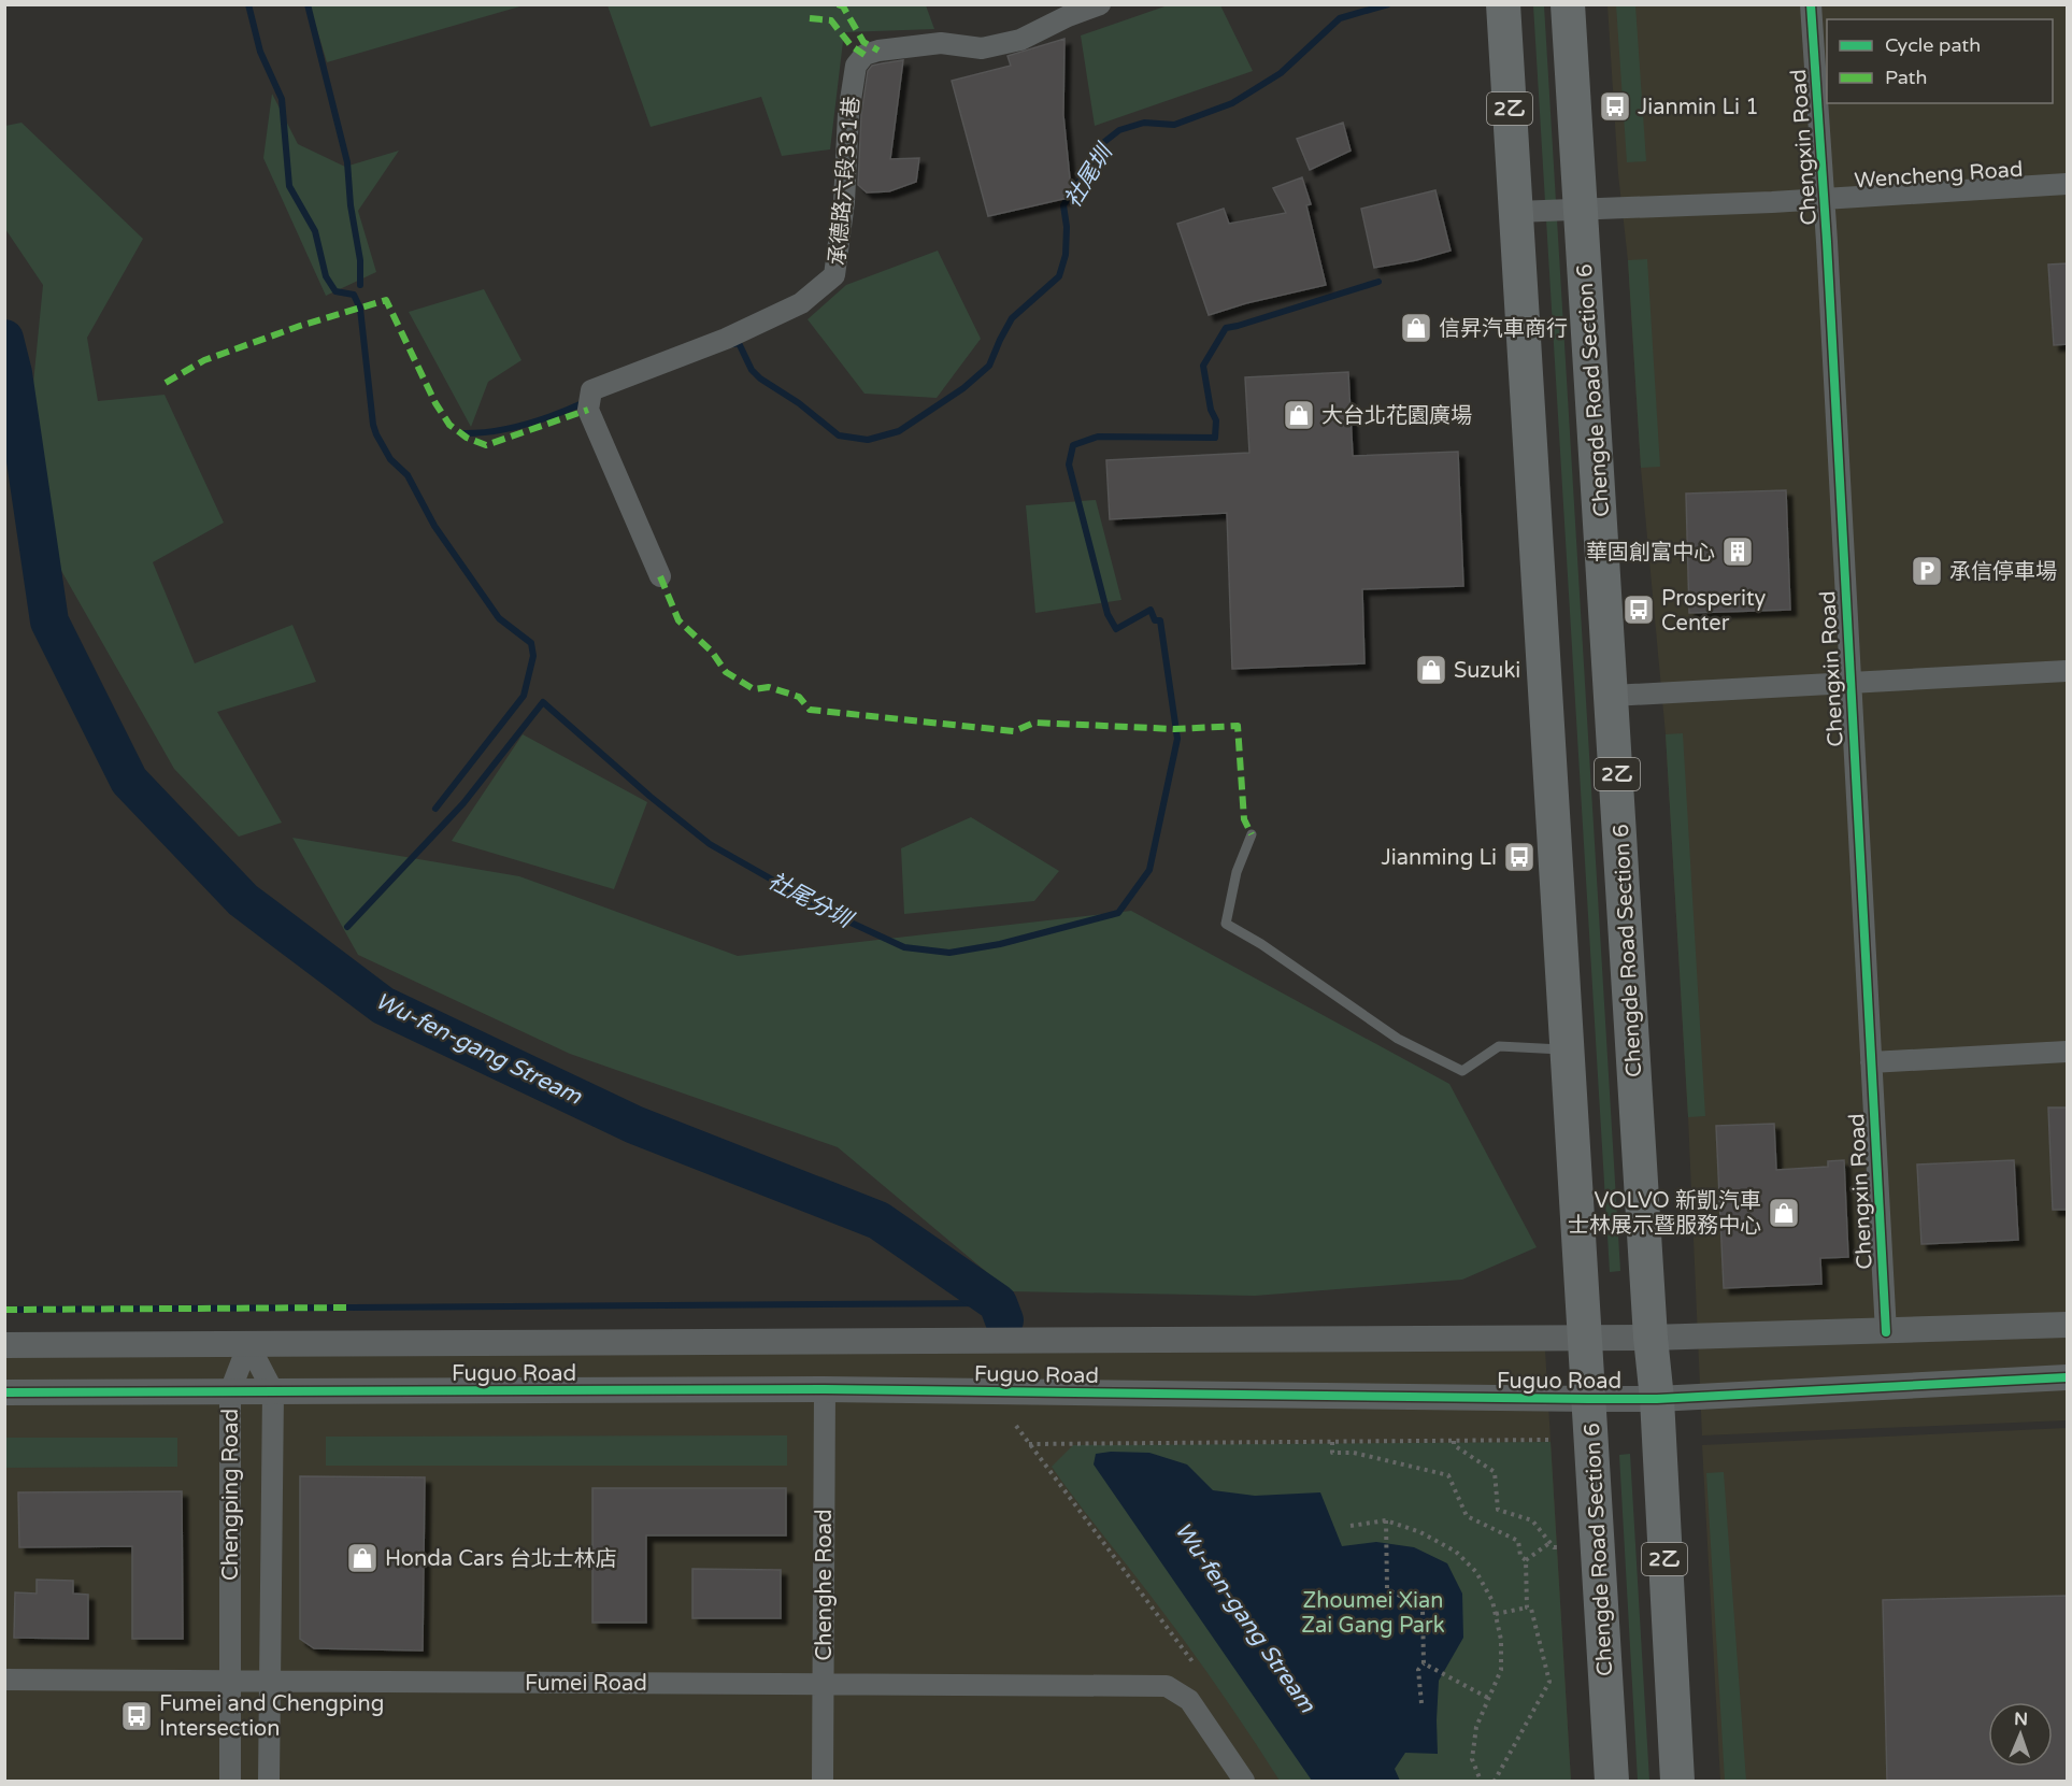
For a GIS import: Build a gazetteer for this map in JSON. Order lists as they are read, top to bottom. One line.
{"streets":{"main road":["2乙","Chengde Road Section 6"],"street":["Chengxin Road","Wencheng Road","承德路六段331巷","Fuguo Road","Chengping Road","Chenghe Road","Fumei Road"]},"crossings":[["Chengxin Road","Wencheng Road"],["Chengxin Road","Fuguo Road"],["Wencheng Road","Chengde Road Section 6"],["Chengde Road Section 6","Fuguo Road"],["Fuguo Road","Chengping Road"],["Fuguo Road","Chenghe Road"],["Chengping Road","Fumei Road"],["Chenghe Road","Fumei Road"]],"water":["社尾圳","社尾分圳","Wu-fen-gang Stream"],"parks":["Zhoumei Xian Zai Gang Park"],"places":{"bus stop":["Jianmin Li 1","Prosperity Center","Jianming Li","Fumei and Chengping Intersection"],"shop":["信昇汽車商行","大台北花園廣場","Suzuki","VOLVO 新凱汽車 士林展示暨服務中心","Honda Cars 台北士林店"],"building":["華固創富中心"],"parking":["承信停車場"]},"legend":["Cycle path","Path"],"north":"top"}
